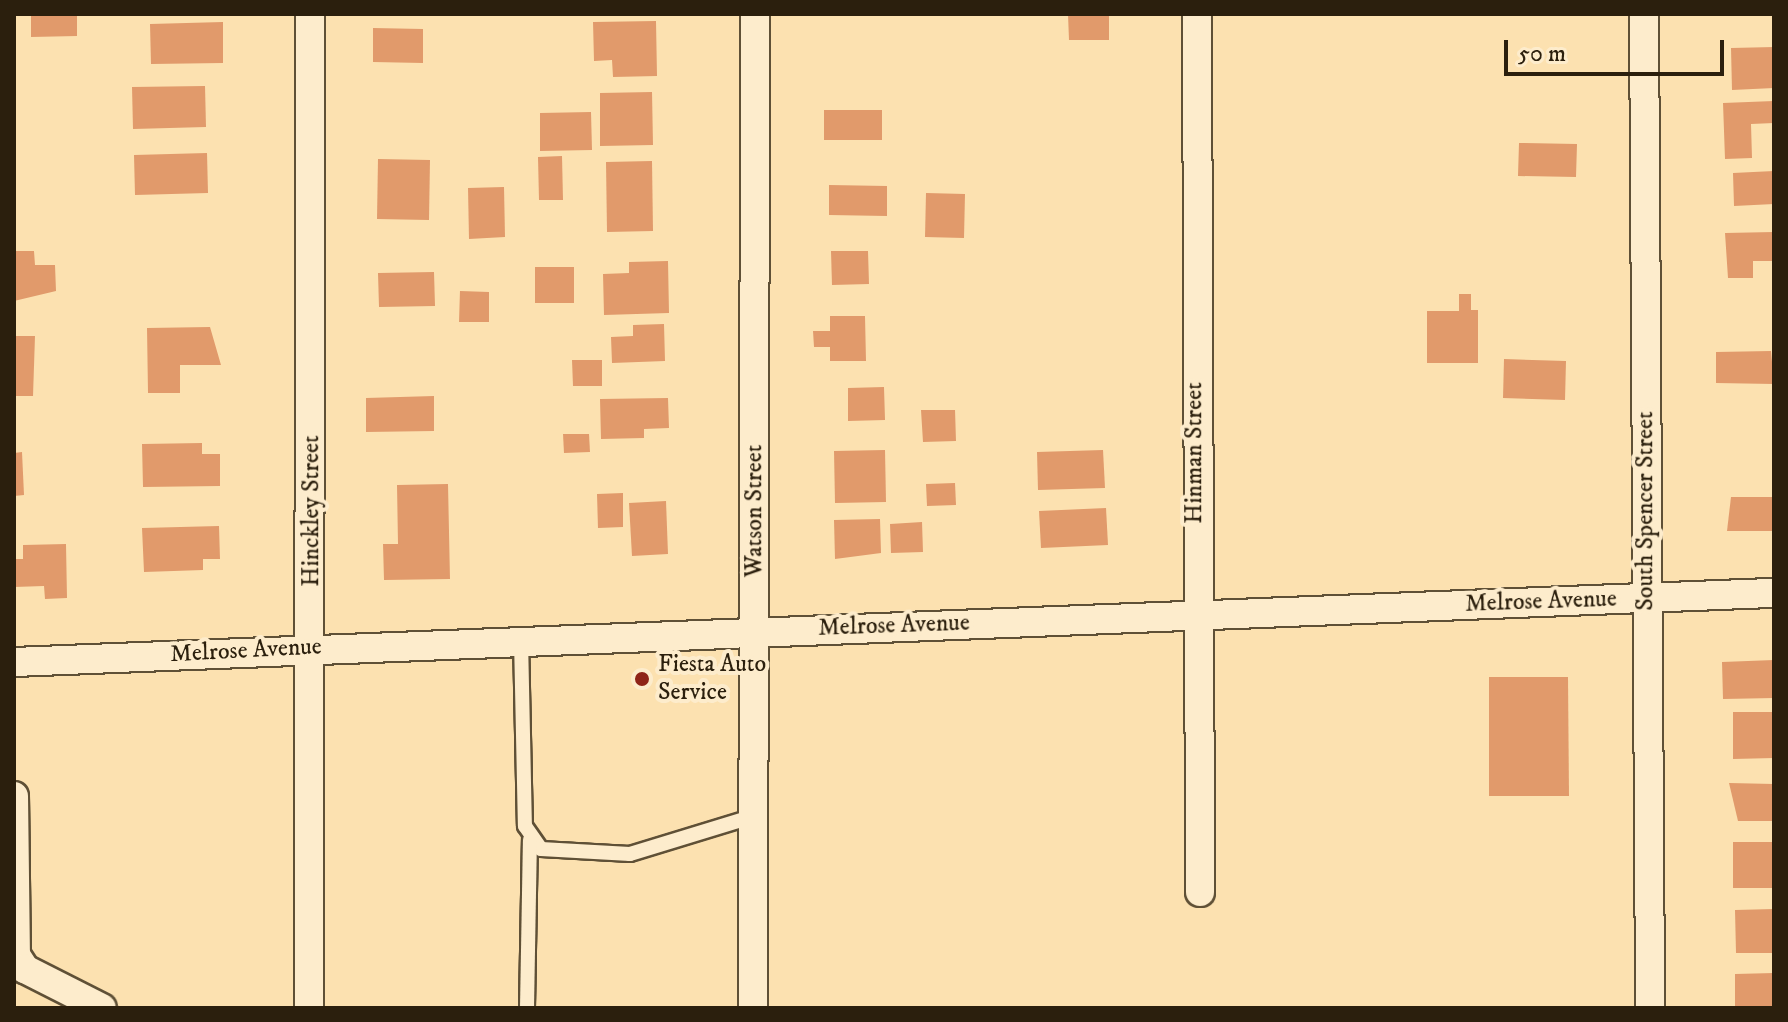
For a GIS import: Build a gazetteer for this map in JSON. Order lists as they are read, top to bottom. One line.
{"streets":{"street":["Hinman Street","Hinckley Street","Watson Street","South Spencer Street","Melrose Avenue"]},"crossings":[["Hinman Street","Melrose Avenue"],["Hinckley Street","Melrose Avenue"],["Watson Street","Melrose Avenue"],["South Spencer Street","Melrose Avenue"]],"places":["Fiesta Auto Service"],"scale_bar":"50 m"}
